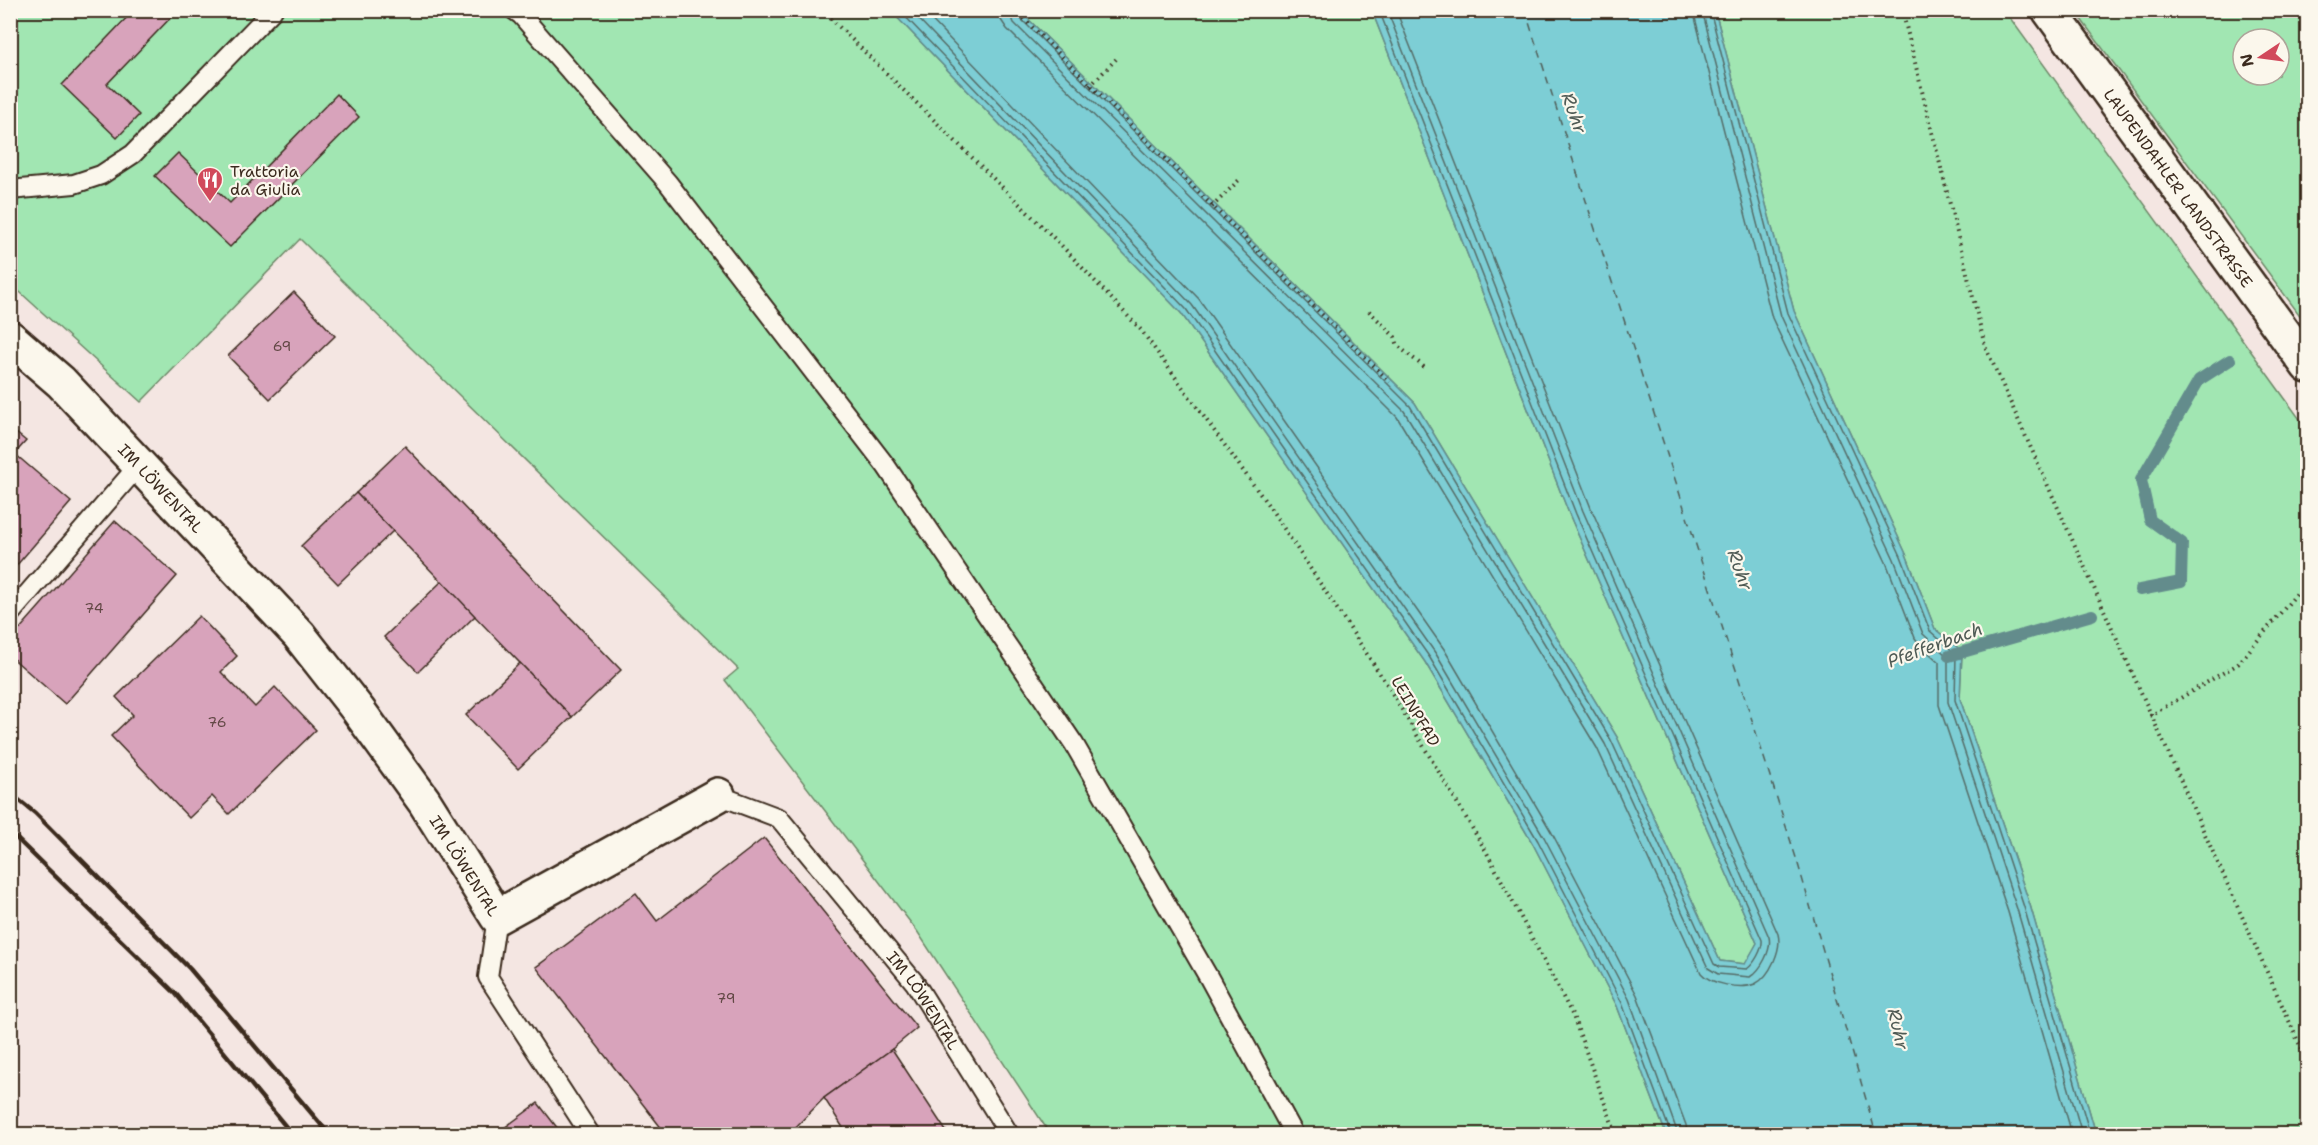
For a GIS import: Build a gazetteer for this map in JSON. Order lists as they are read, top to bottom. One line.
{"streets":{"street":["LAUPENDAHLER LANDSTRASSE","IM LÖWENTAL"],"path":["LEINPFAD"]},"water":["Ruhr","Pfefferbach"],"places":{"restaurant":["Trattoria da Giulia"]},"house_numbers":["69","74","76","79"],"north":"left"}
